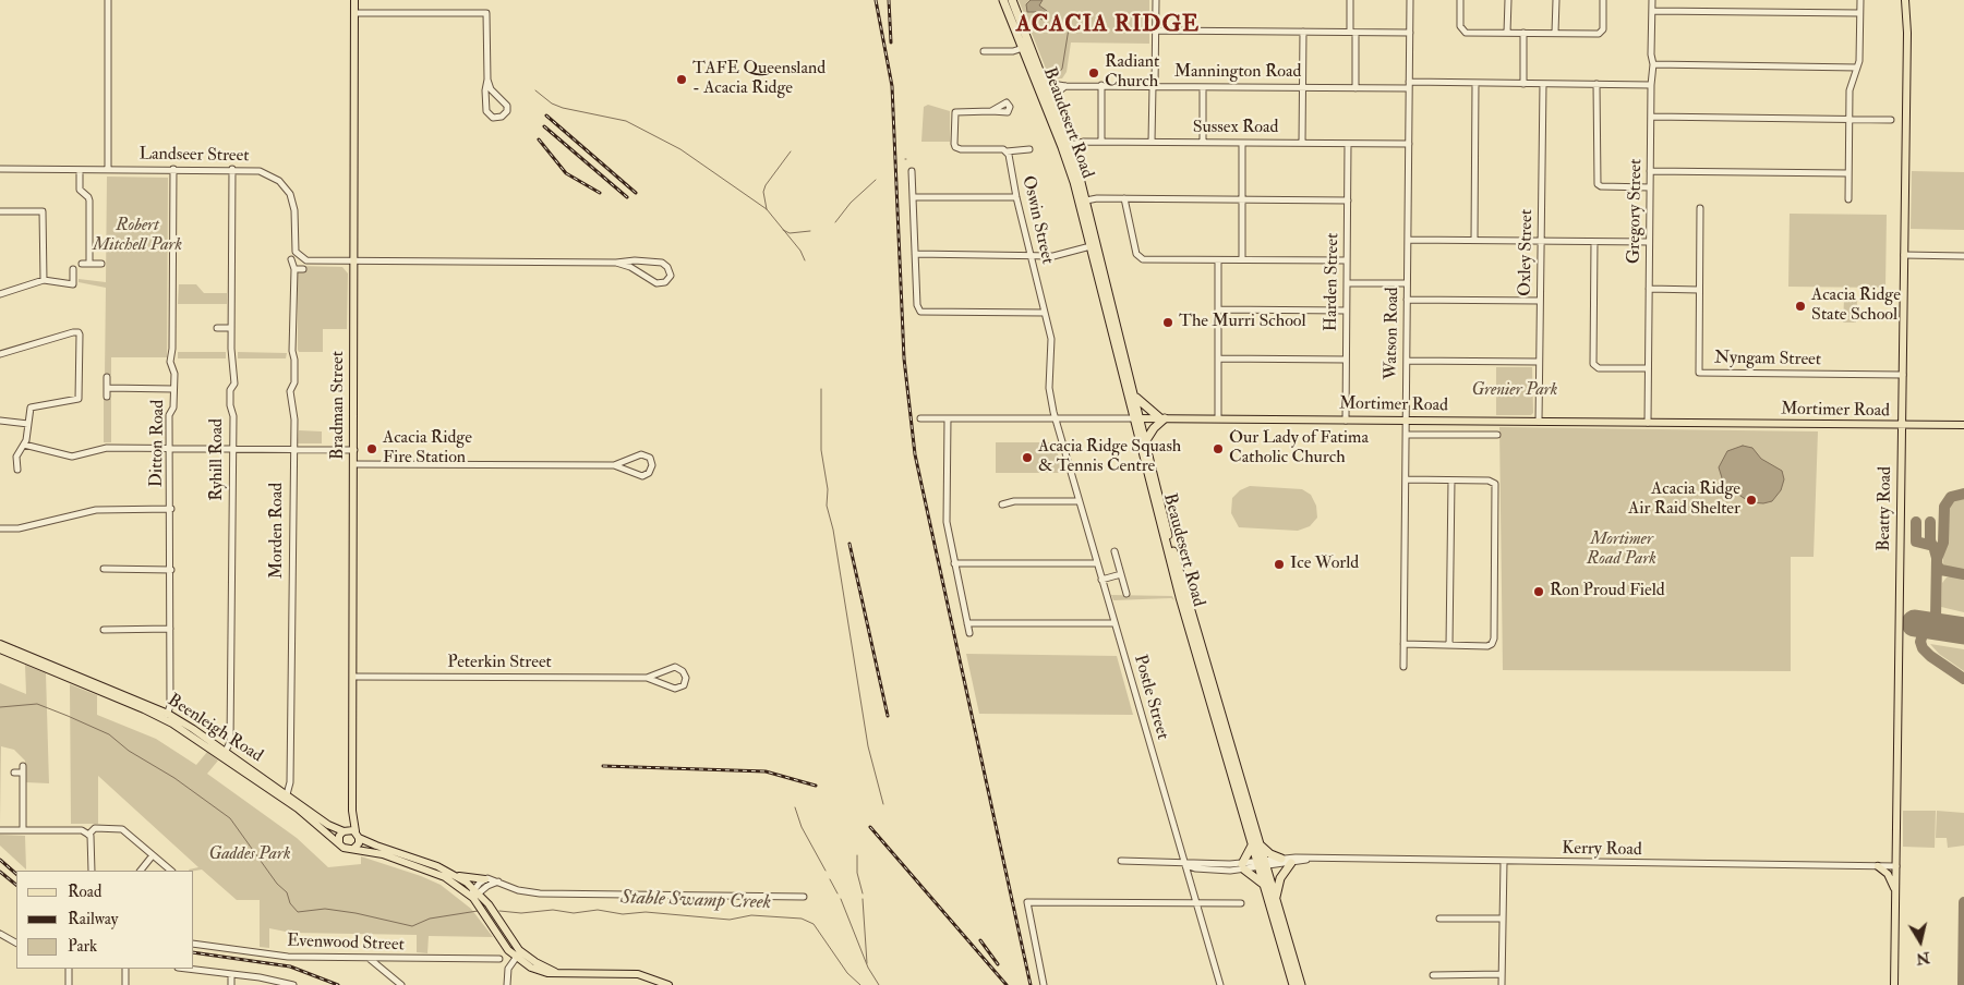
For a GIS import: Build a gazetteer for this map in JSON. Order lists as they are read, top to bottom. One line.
{"streets":{"highway":["Beaudesert Road"],"main road":["Bradman Street","Mortimer Road","Beatty Road","Beenleigh Road"],"street":["Mannington Road","Sussex Road","Landseer Street","Gregory Street","Oswin Street","Oxley Street","Harden Street","Watson Road","Nyngam Street","Ditton Road","Ryhill Road","Morden Road","Peterkin Street","Postle Street","Kerry Road","Evenwood Street"]},"crossings":[["Mannington Road","Beaudesert Road"],["Mannington Road","Gregory Street"],["Mannington Road","Oxley Street"],["Mannington Road","Watson Road"],["Beaudesert Road","Sussex Road"],["Beaudesert Road","Mortimer Road"],["Beaudesert Road","Kerry Road"],["Sussex Road","Harden Street"],["Sussex Road","Watson Road"],["Landseer Street","Bradman Street"],["Landseer Street","Ditton Road"],["Landseer Street","Ryhill Road"],["Gregory Street","Mortimer Road"],["Oswin Street","Mortimer Road"],["Oswin Street","Postle Street"],["Oxley Street","Mortimer Road"],["Harden Street","Mortimer Road"],["Watson Road","Mortimer Road"],["Nyngam Street","Beatty Road"],["Bradman Street","Peterkin Street"],["Bradman Street","Beenleigh Road"],["Mortimer Road","Beatty Road"],["Mortimer Road","Postle Street"],["Ditton Road","Beenleigh Road"],["Ryhill Road","Beenleigh Road"],["Beatty Road","Kerry Road"],["Morden Road","Beenleigh Road"],["Postle Street","Kerry Road"]],"districts":["ACACIA RIDGE"],"water":["Stable Swamp Creek"],"parks":["Robert Mitchell Park","Grenier Park","Mortimer Road Park","Gaddes Park"],"places":["Radiant Church","TAFE Queensland - Acacia Ridge","Acacia Ridge State School","The Murri School","Acacia Ridge Fire Station","Our Lady of Fatima Catholic Church","Acacia Ridge Squash & Tennis Centre","Acacia Ridge Air Raid Shelter","Ice World","Ron Proud Field"],"legend":["Road","Railway","Park"],"north":"bottom"}
